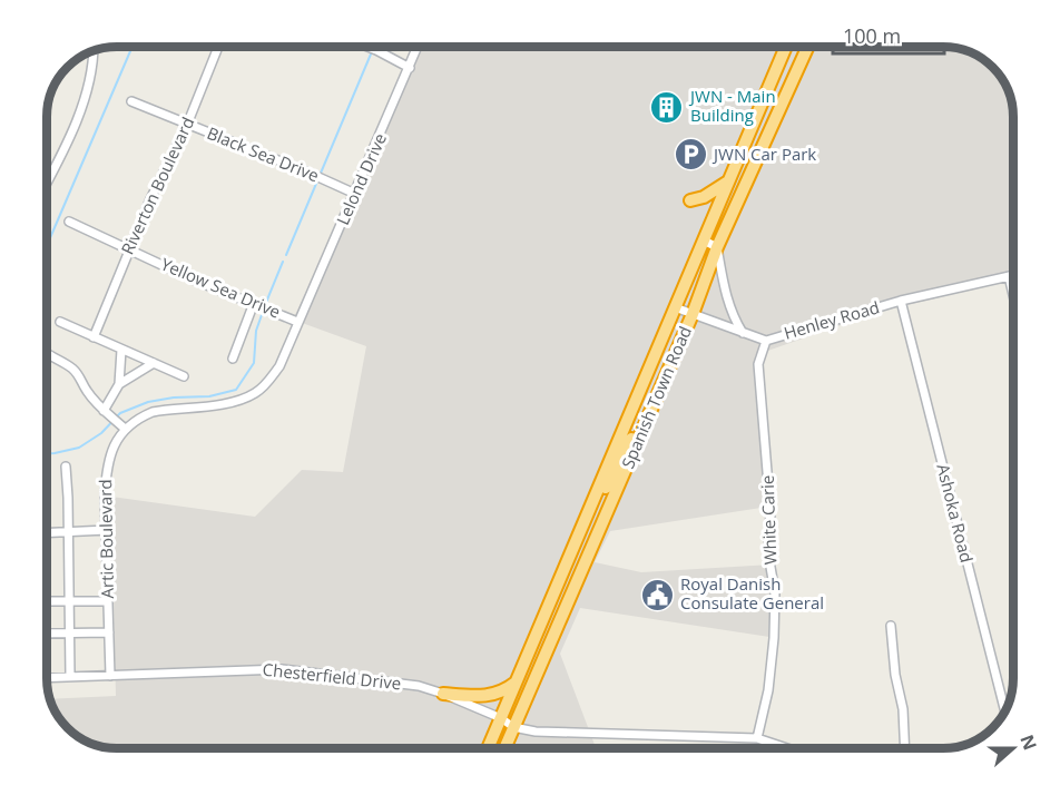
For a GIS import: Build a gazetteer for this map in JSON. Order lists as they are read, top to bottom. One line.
{"streets":{"highway":["Spanish Town Road"],"street":["Black Sea Drive","Lelond Drive","Riverton Boulevard","Yellow Sea Drive","Henley Road","Ashoka Road","White Carie","Artic Boulevard","Chesterfield Drive"]},"crossings":[["Black Sea Drive","Lelond Drive"],["Black Sea Drive","Riverton Boulevard"],["Lelond Drive","Yellow Sea Drive"],["Riverton Boulevard","Yellow Sea Drive"],["Henley Road","Spanish Town Road"],["Henley Road","Ashoka Road"],["Henley Road","White Carie"],["Spanish Town Road","Chesterfield Drive"],["Artic Boulevard","Chesterfield Drive"]],"places":{"building":["JWN - Main Building"],"parking":["JWN Car Park"],"public building":["Royal Danish Consulate General"]},"scale_bar":"100 m","north":"right"}
